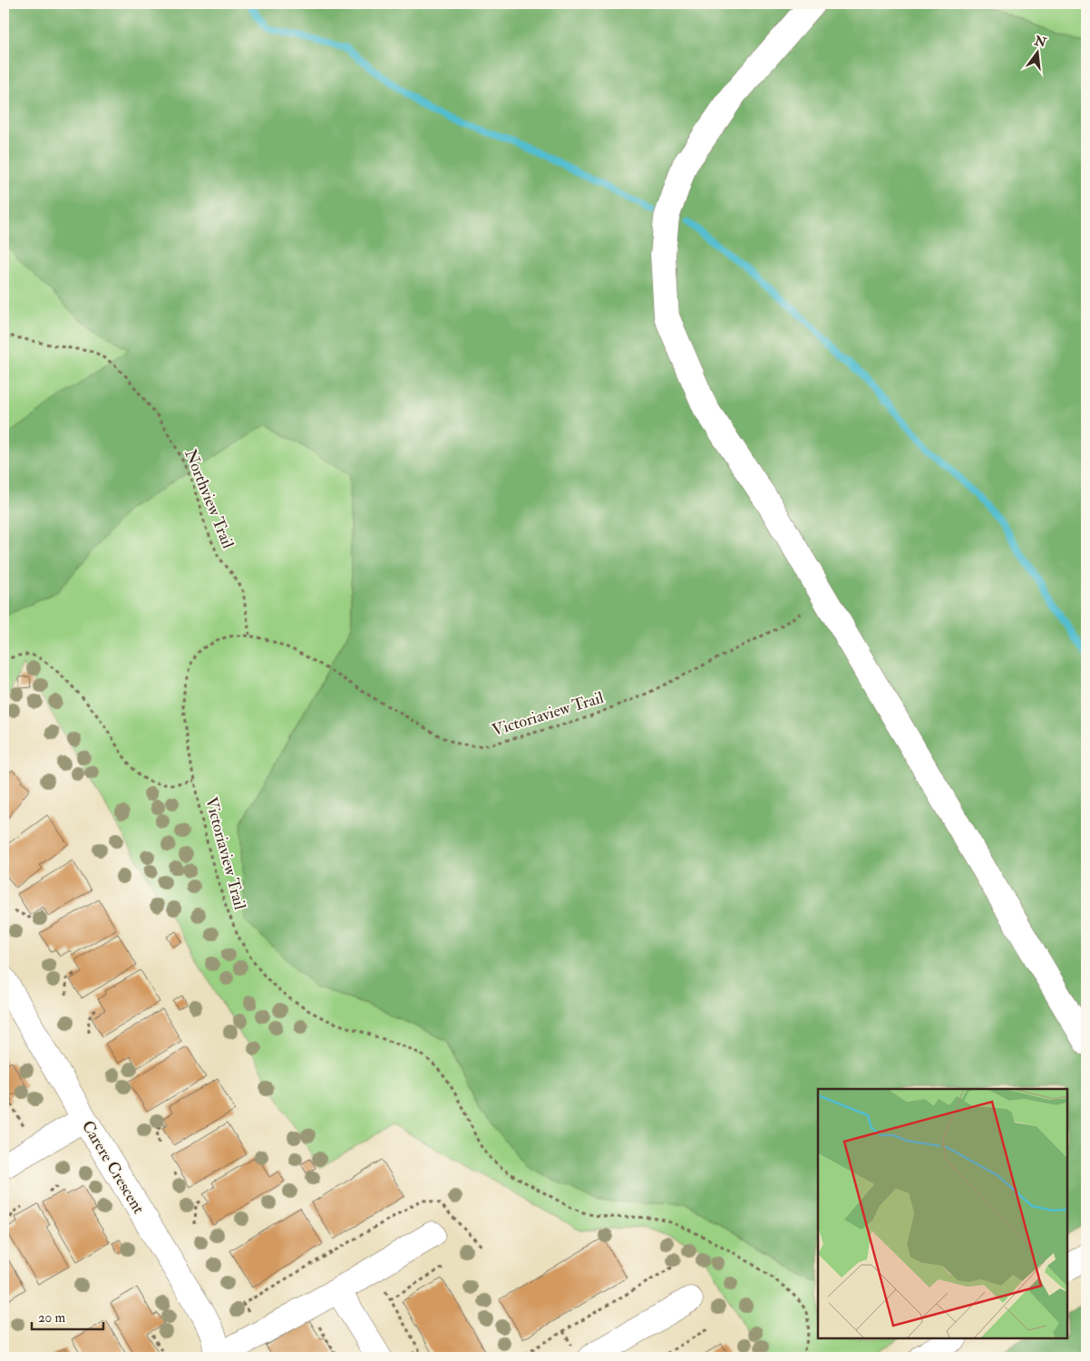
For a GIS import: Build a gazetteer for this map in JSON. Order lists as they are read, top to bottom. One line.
{"streets":{"street":["Carere Crescent"],"path":["Northview Trail","Victoriaview Trail"]},"crossings":[["Northview Trail","Victoriaview Trail"]],"scale_bar":"20 m","north":"top"}
